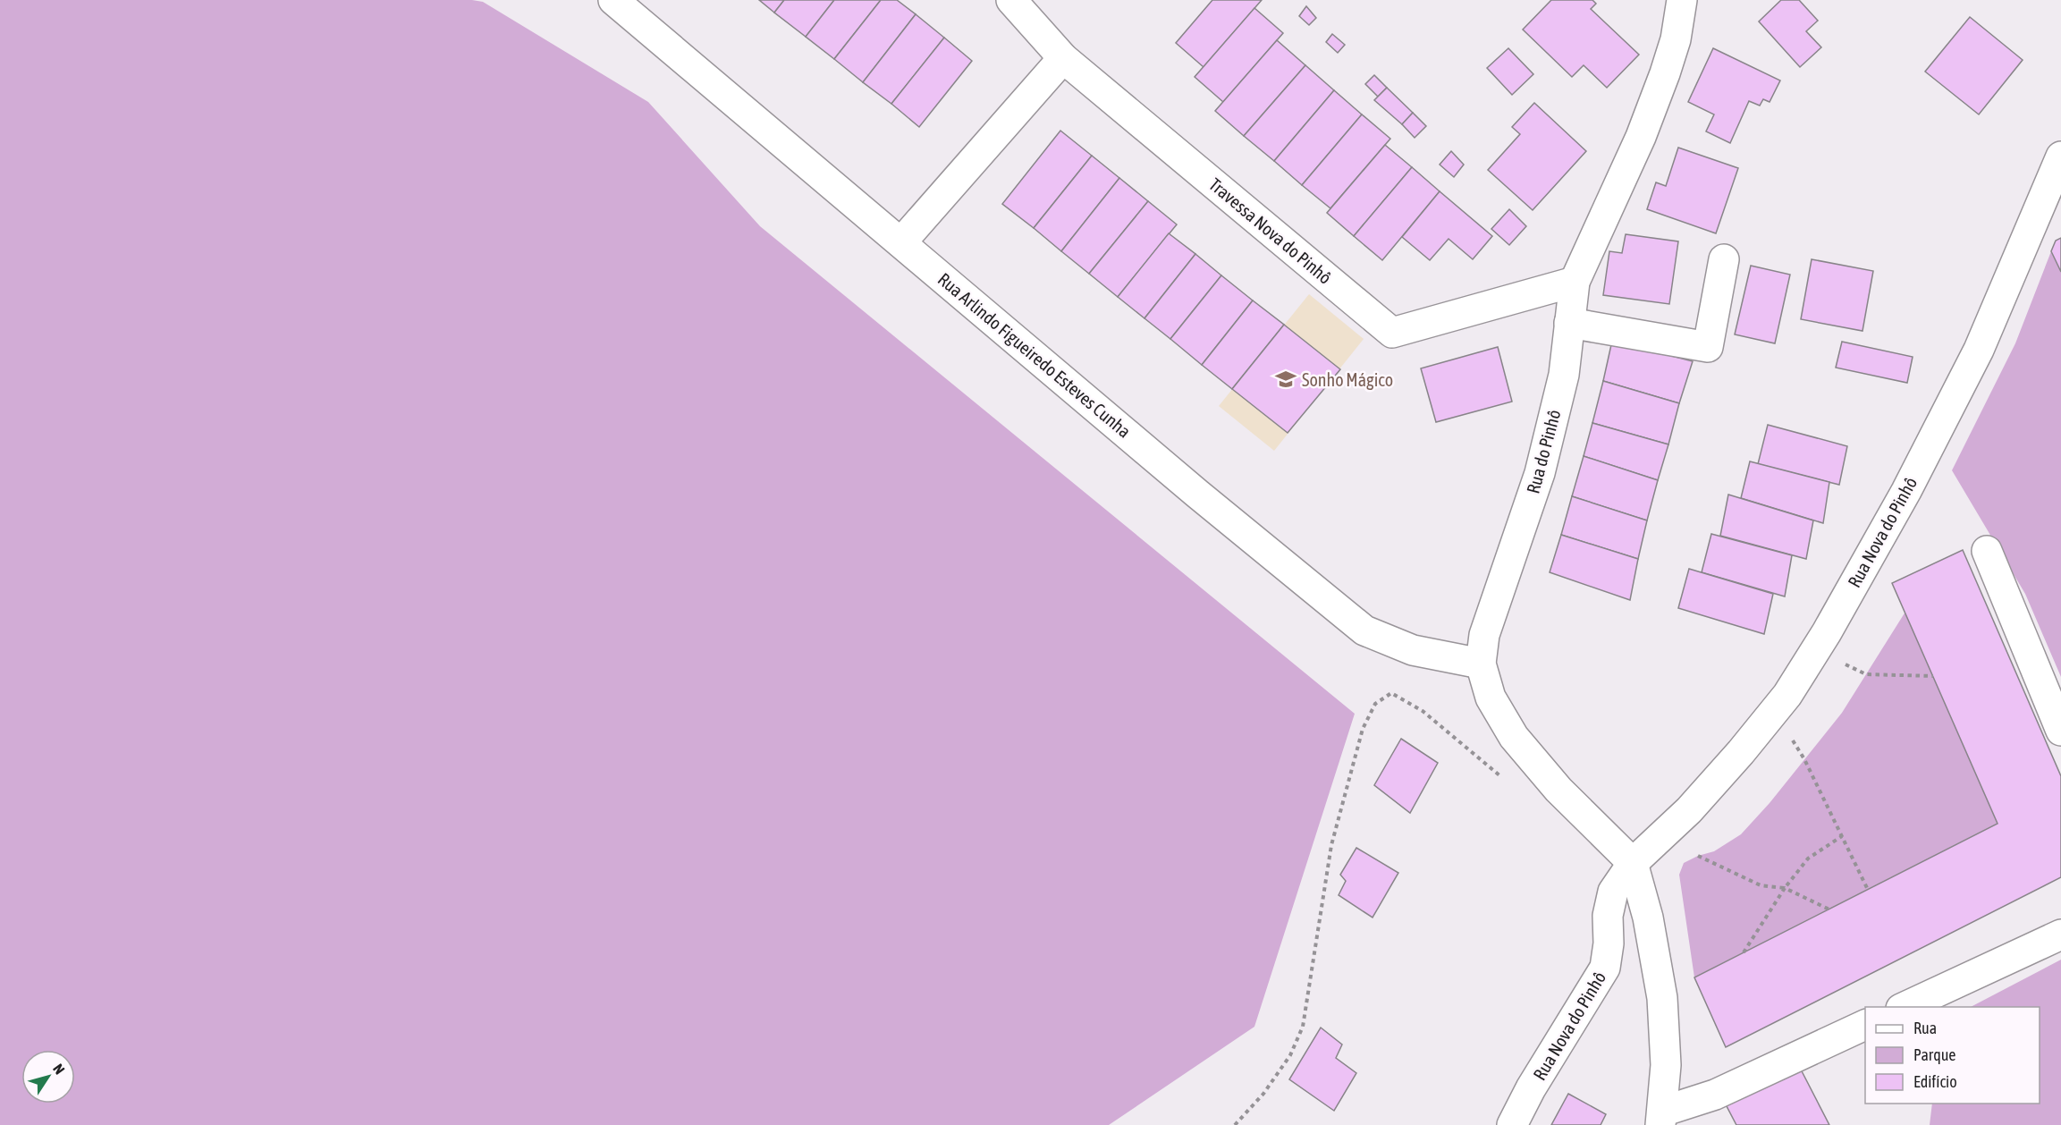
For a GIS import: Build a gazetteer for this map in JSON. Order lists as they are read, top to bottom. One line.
{"streets":{"street":["Travessa Nova do Pinhô","Rua Arlindo Figueiredo Esteves Cunha","Rua do Pinhô","Rua Nova do Pinhô"]},"crossings":[["Travessa Nova do Pinhô","Rua do Pinhô"],["Rua Arlindo Figueiredo Esteves Cunha","Rua do Pinhô"],["Rua do Pinhô","Rua Nova do Pinhô"]],"places":{"school or university":["Sonho Mágico"]},"legend":["Rua","Parque","Edifício"],"north":"top right"}
